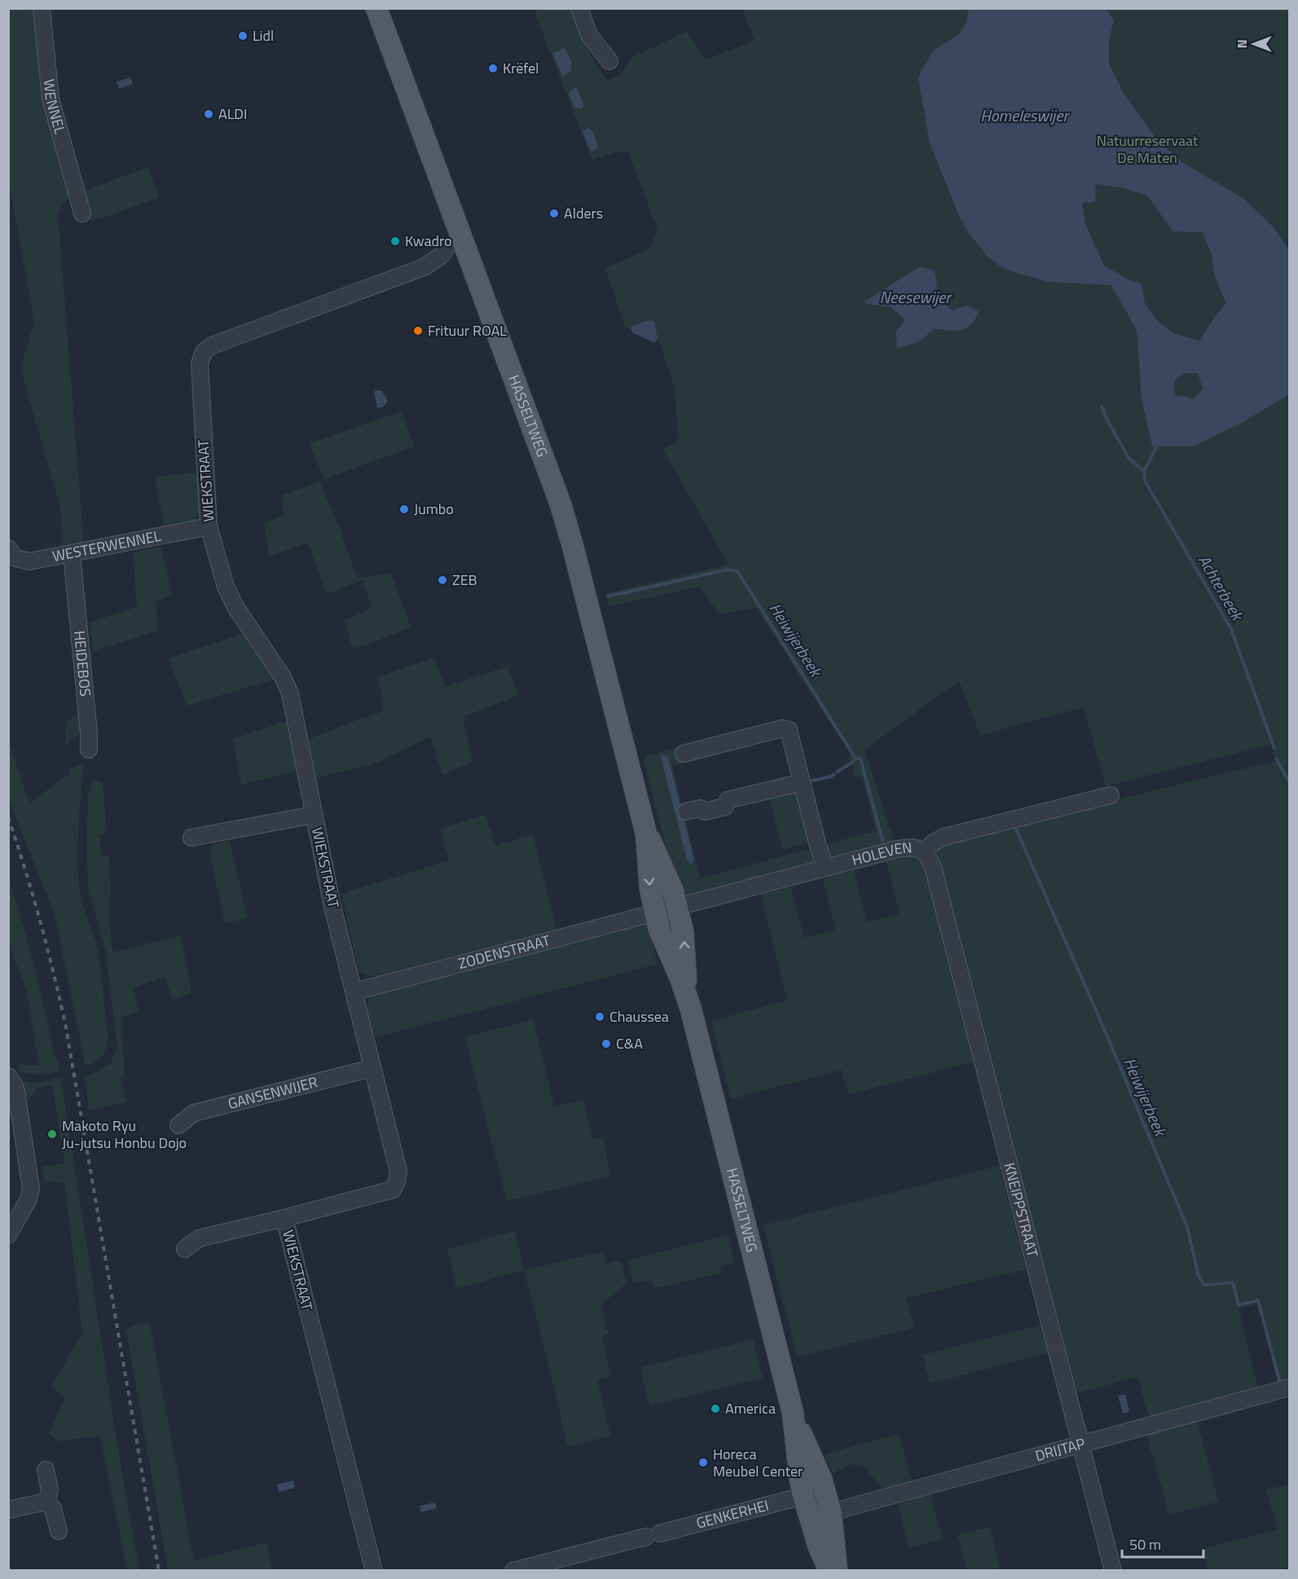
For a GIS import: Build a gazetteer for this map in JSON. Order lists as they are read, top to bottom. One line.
{"streets":{"main road":["HASSELTWEG"],"street":["WENNEL","WIEKSTRAAT","WESTERWENNEL","HEIDEBOS","HOLEVEN","ZODENSTRAAT","GANSENWIJER","KNEIPPSTRAAT","DRIJTAP","GENKERHEI"]},"crossings":[["HASSELTWEG","HOLEVEN"],["HASSELTWEG","ZODENSTRAAT"],["HASSELTWEG","DRIJTAP"],["HASSELTWEG","GENKERHEI"],["WIEKSTRAAT","WESTERWENNEL"],["WIEKSTRAAT","ZODENSTRAAT"],["WIEKSTRAAT","GANSENWIJER"],["WESTERWENNEL","HEIDEBOS"],["HOLEVEN","KNEIPPSTRAAT"],["KNEIPPSTRAAT","DRIJTAP"]],"water":["Homeleswijer","Neesewijer","Achterbeek","Heiwijerbeek"],"parks":["Natuurreservaat De Maten"],"places":["Lidl","Krëfel","ALDI","Alders","Kwadro","Frituur ROAL","Jumbo","ZEB","Chaussea","C&A","Makoto Ryu Ju-jutsu Honbu Dojo","America","Horeca Meubel Center"],"scale_bar":"50 m","north":"left"}
